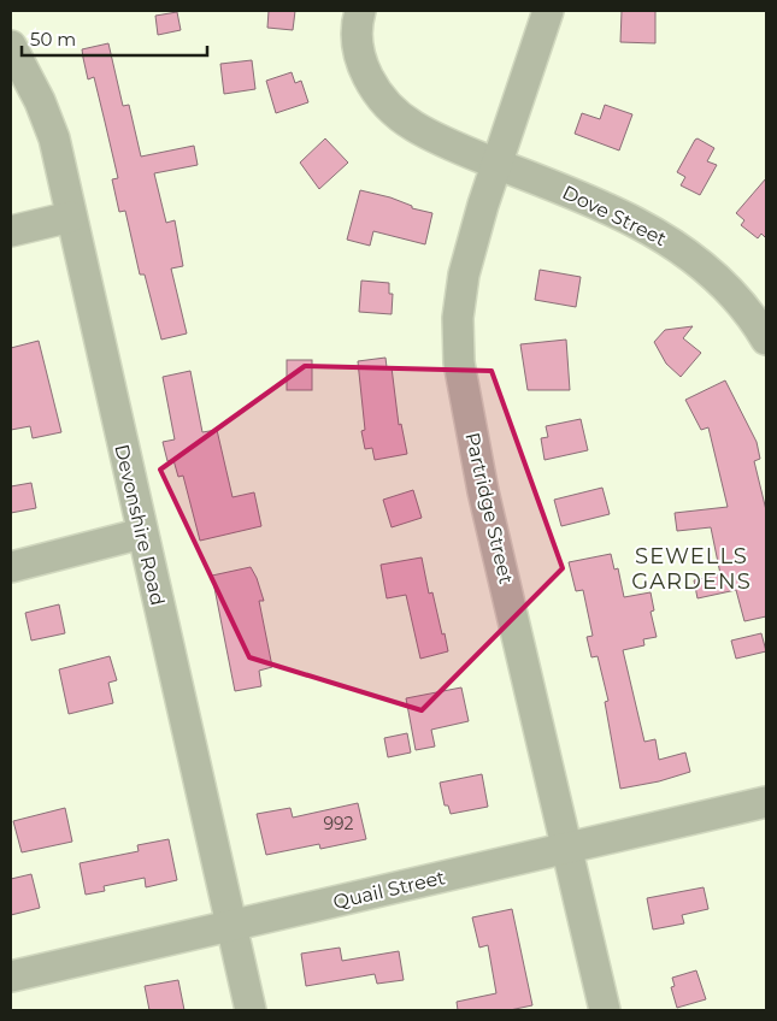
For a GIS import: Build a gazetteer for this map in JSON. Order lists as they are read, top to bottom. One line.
{"streets":{"street":["Dove Street","Partridge Street","Devonshire Road","Quail Street"]},"crossings":[["Dove Street","Partridge Street"],["Partridge Street","Quail Street"],["Devonshire Road","Quail Street"]],"districts":["SEWELLS GARDENS"],"house_numbers":["992"],"scale_bar":"50 m"}
